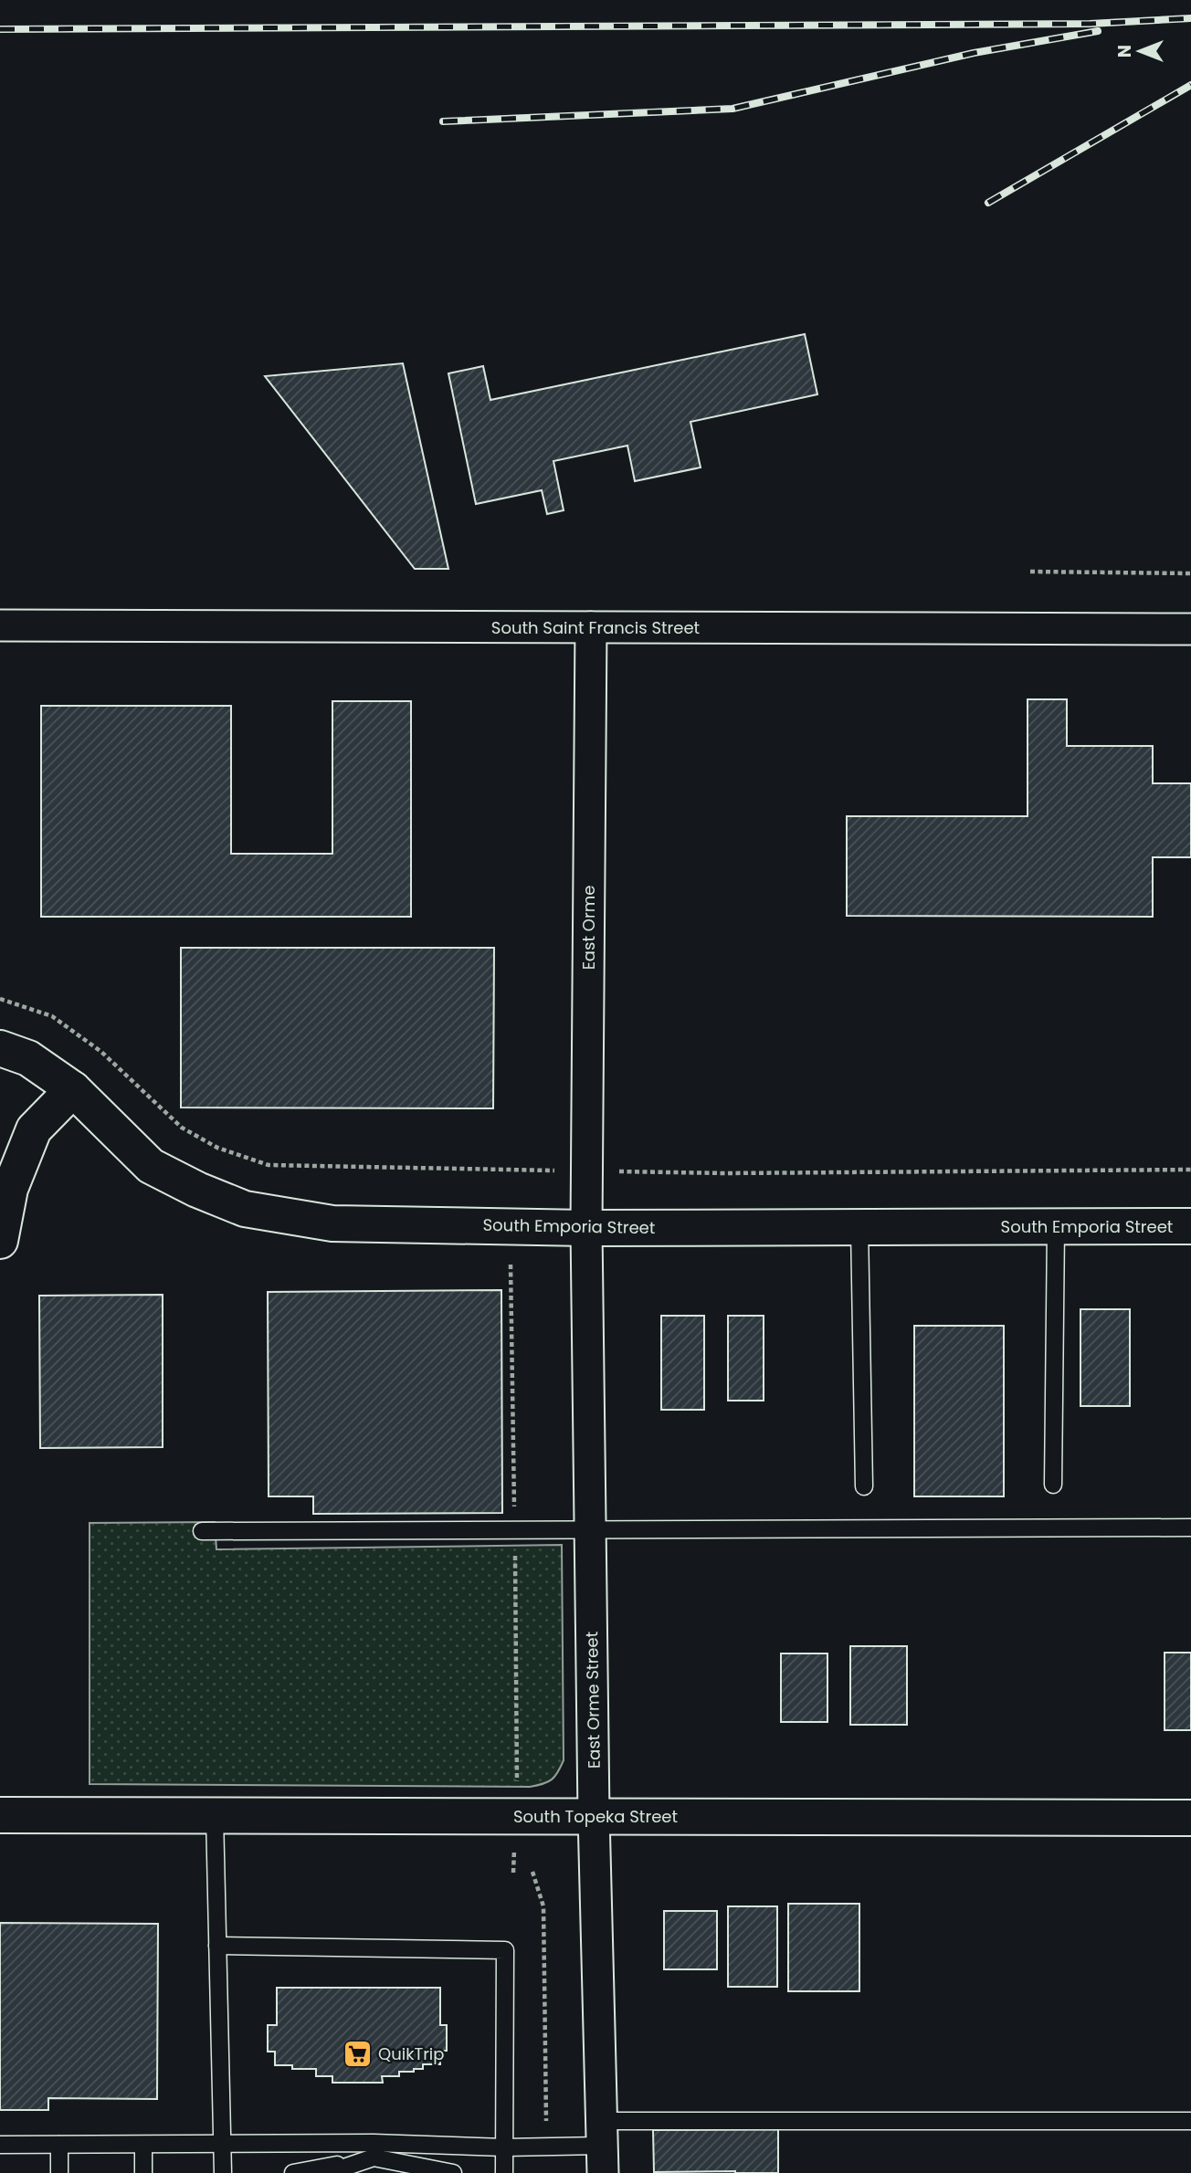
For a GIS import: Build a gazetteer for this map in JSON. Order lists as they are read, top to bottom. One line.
{"streets":{"street":["South Saint Francis Street","East Orme","South Emporia Street","East Orme Street","South Topeka Street"]},"crossings":[["South Saint Francis Street","East Orme"],["East Orme","South Emporia Street"],["East Orme","East Orme Street"],["South Emporia Street","East Orme Street"],["East Orme Street","South Topeka Street"]],"places":{"supermarket":["QuikTrip"]},"north":"left"}
